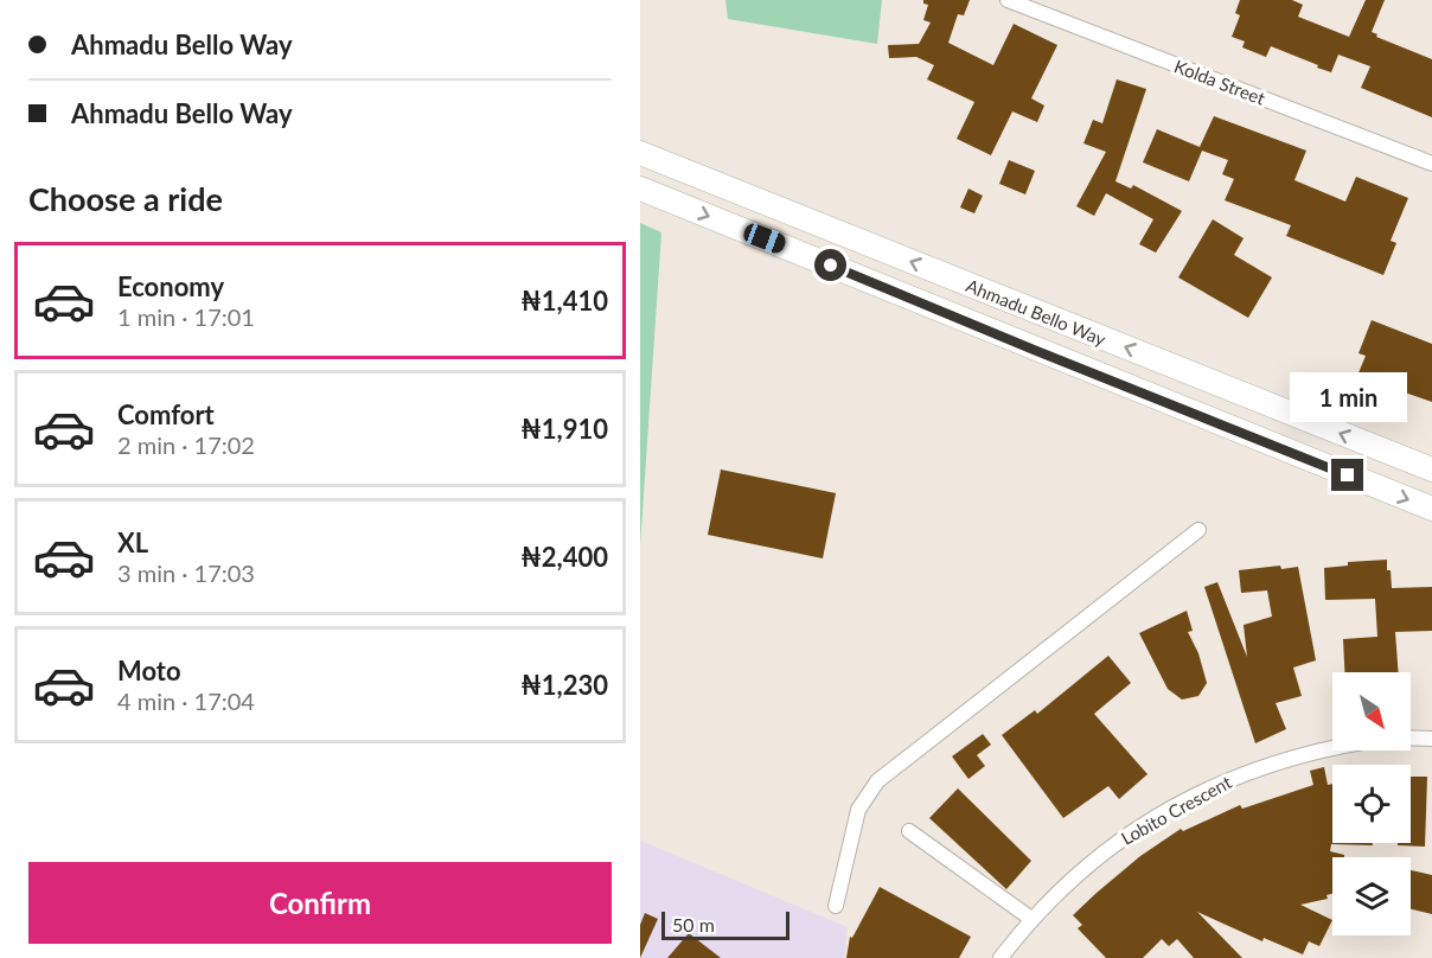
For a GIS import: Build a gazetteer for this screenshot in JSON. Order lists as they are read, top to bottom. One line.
{"streets":{"main road":["Ahmadu Bello Way"],"street":["Kolda Street","Lobito Crescent"]},"scale_bar":"50 m","north":"bottom right","page":{"banner":["Ahmadu Bello Way","Ahmadu Bello Way"],"heading":"Choose a ride","list":[{"name":"Economy","note":"1 min · 17:01","value":"₦1,410"},{"name":"Comfort","note":"2 min · 17:02","value":"₦1,910"},{"name":"XL","note":"3 min · 17:03","value":"₦2,400"},{"name":"Moto","note":"4 min · 17:04","value":"₦1,230"}],"bubble":"1 min","buttons":"Confirm","scale":"50 m"}}
